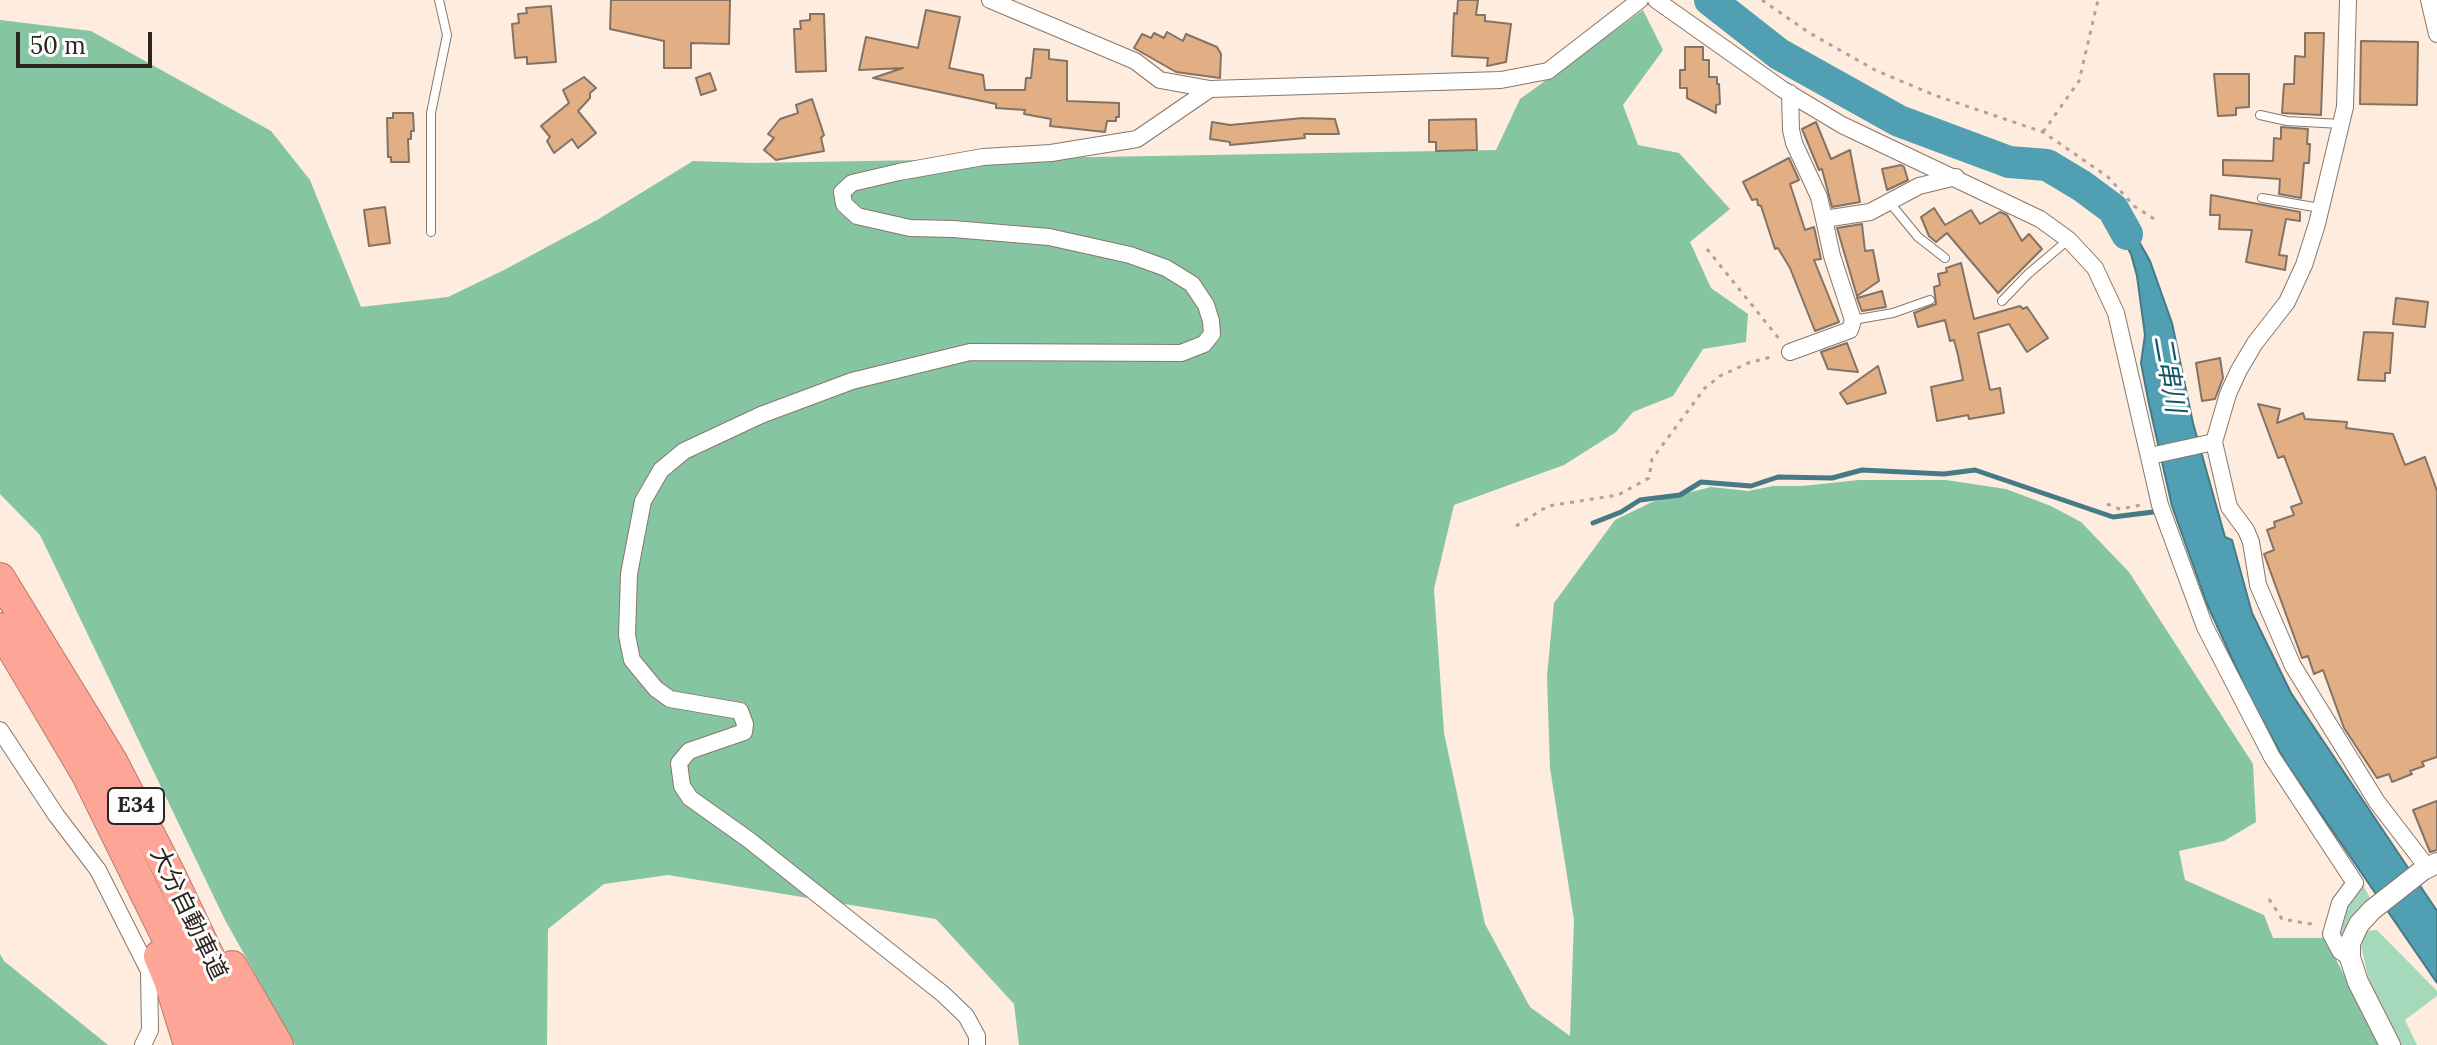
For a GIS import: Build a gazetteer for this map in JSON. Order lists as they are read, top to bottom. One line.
{"streets":{"highway":["E34","大分自動車道"]},"water":["二串川"],"scale_bar":"50 m"}
